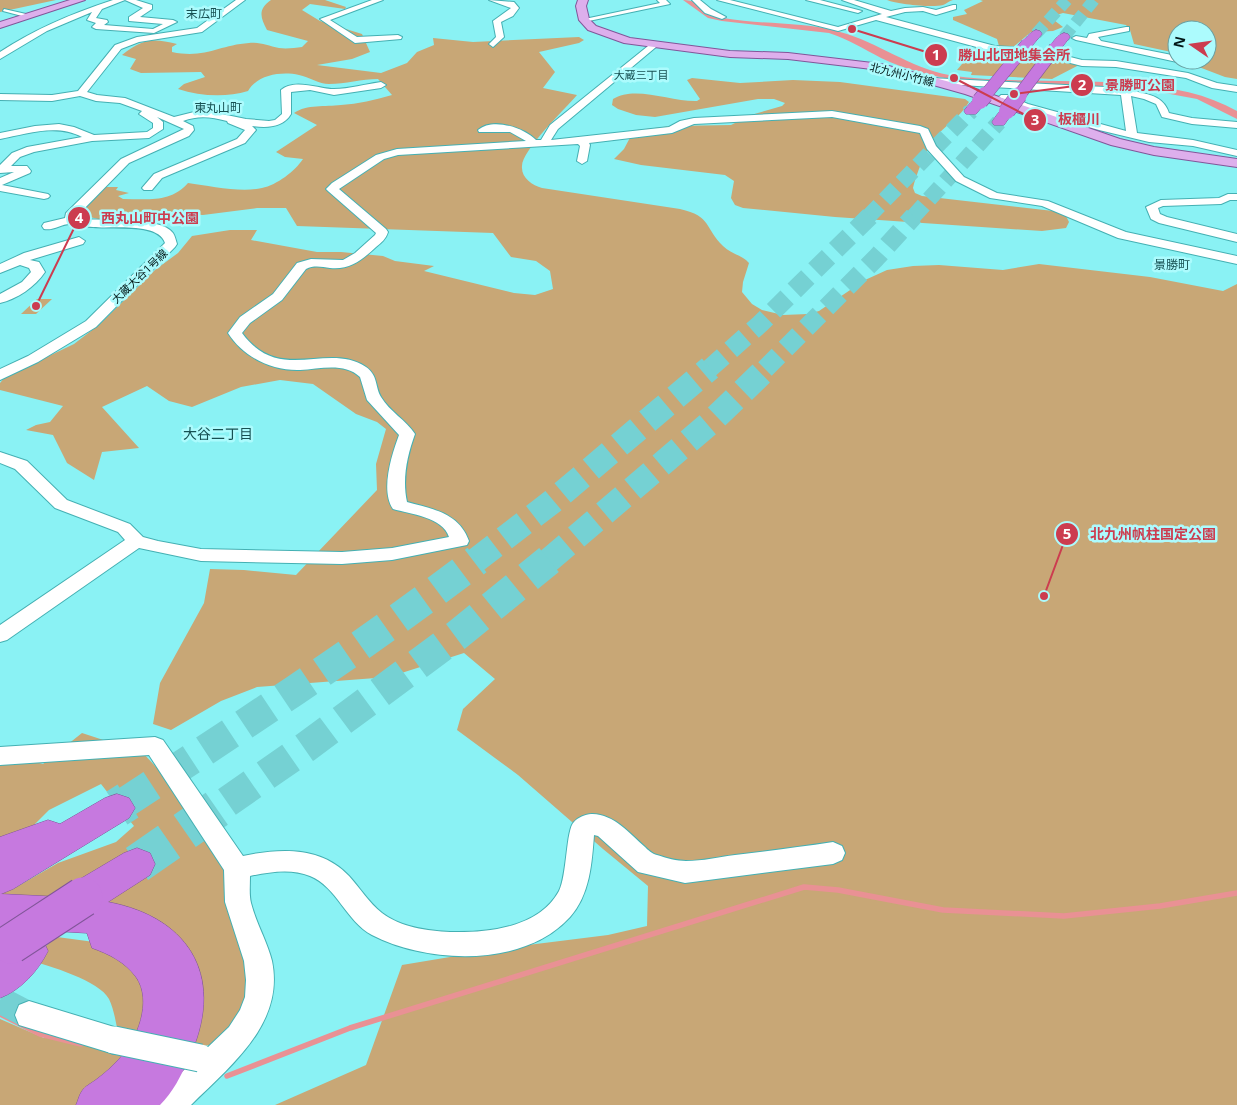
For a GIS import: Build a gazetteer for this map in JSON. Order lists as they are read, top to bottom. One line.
{"streets":{"main road":["北九州小竹線"],"street":["大蔵大谷1号線"]},"districts":["末広町","大蔵三丁目","東丸山町","景勝町","大谷二丁目"],"places":["勝山北団地集会所","板櫃川","景勝町公園","西丸山町中公園","北九州帆柱国定公園"],"north":"left"}
